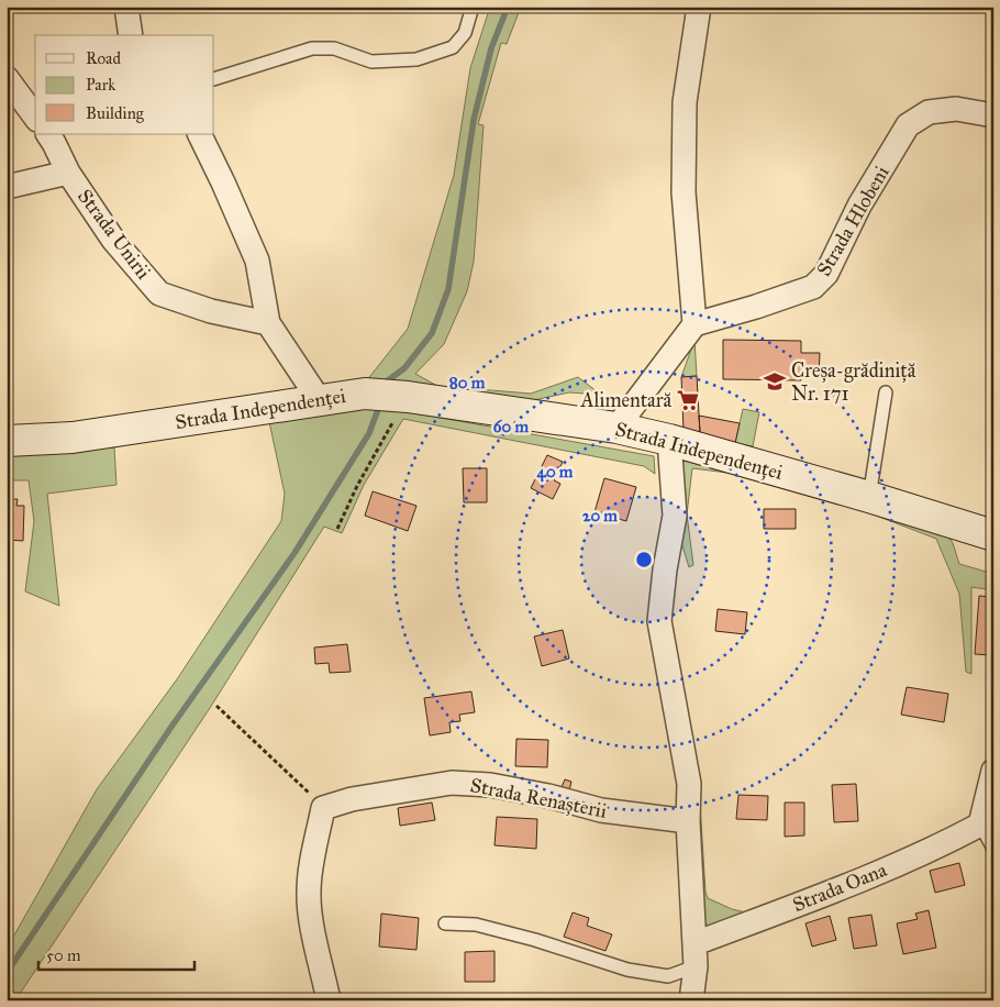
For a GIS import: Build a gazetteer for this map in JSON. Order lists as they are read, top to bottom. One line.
{"streets":{"main road":["Strada Independenței"],"street":["Strada Hlobeni","Strada Unirii","Strada Renașterii","Strada Oana"]},"places":{"school or university":["Creșa-grădiniță Nr. 171"],"supermarket":["Alimentară"]},"legend":["Road","Park","Building"],"scale_bar":"50 m","rings":["80 m","60 m","40 m","20 m"]}
